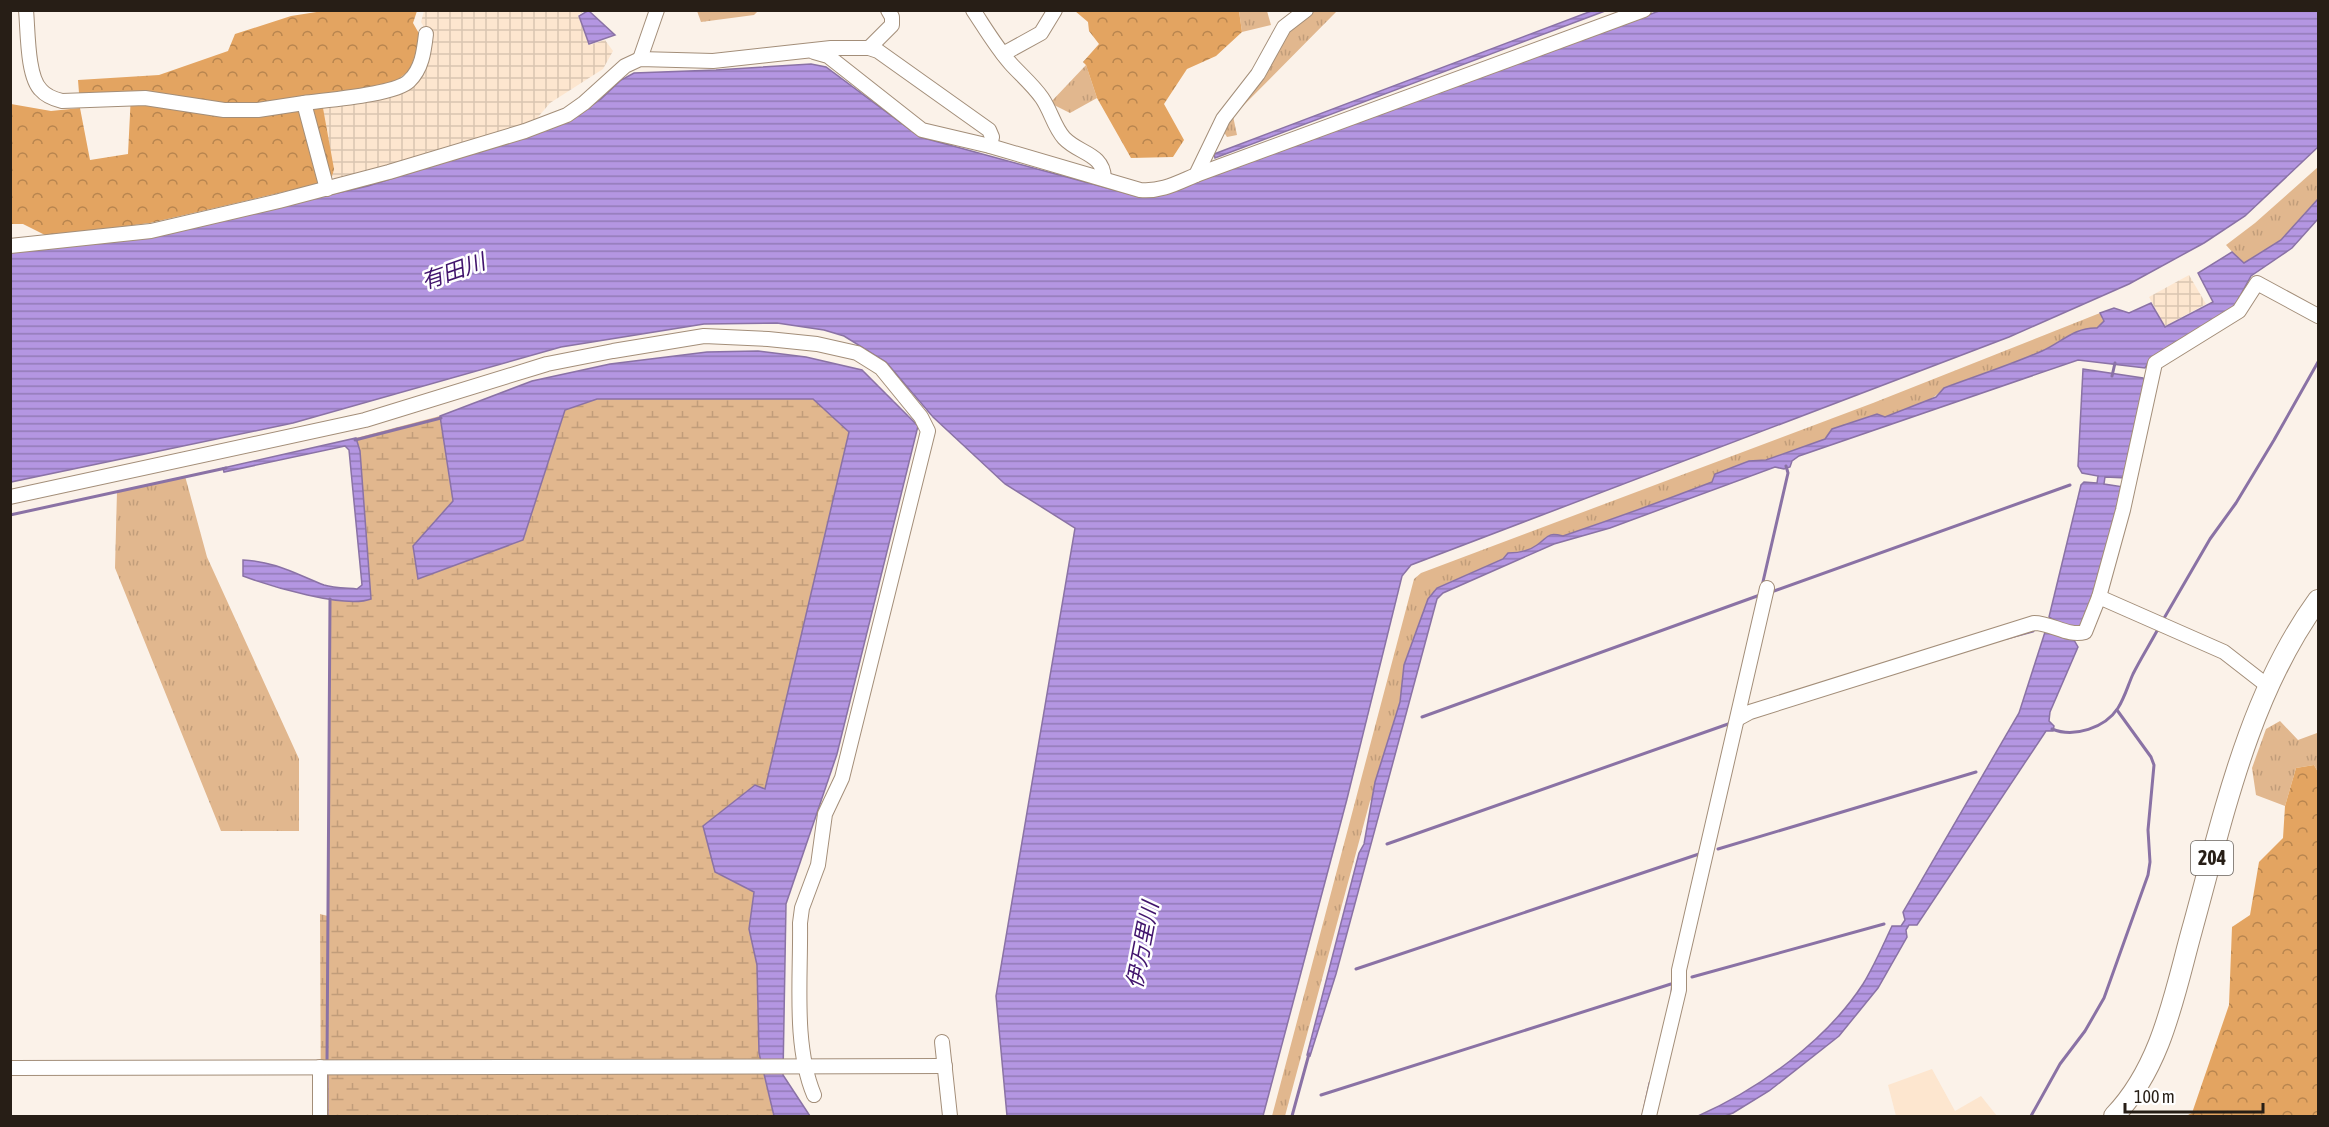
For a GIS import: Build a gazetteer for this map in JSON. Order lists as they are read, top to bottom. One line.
{"streets":{"highway":["204"]},"water":["有田川","伊万里川"],"scale_bar":"100 m"}
